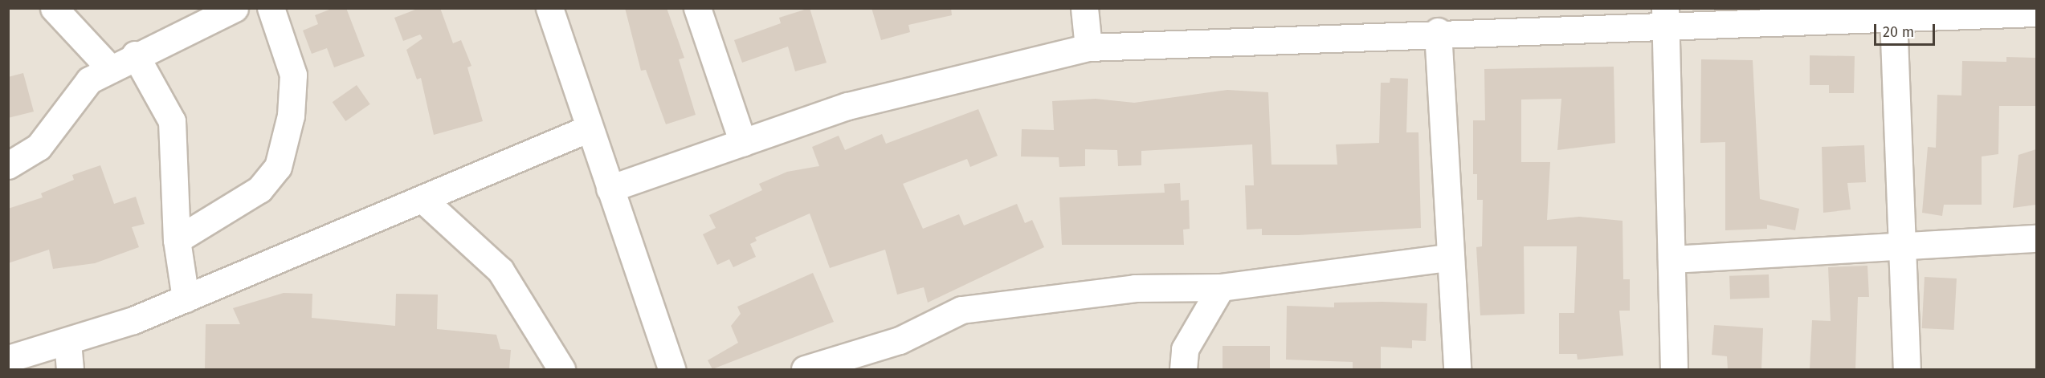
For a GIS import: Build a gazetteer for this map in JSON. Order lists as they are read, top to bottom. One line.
{"scale_bar":"20 m"}
